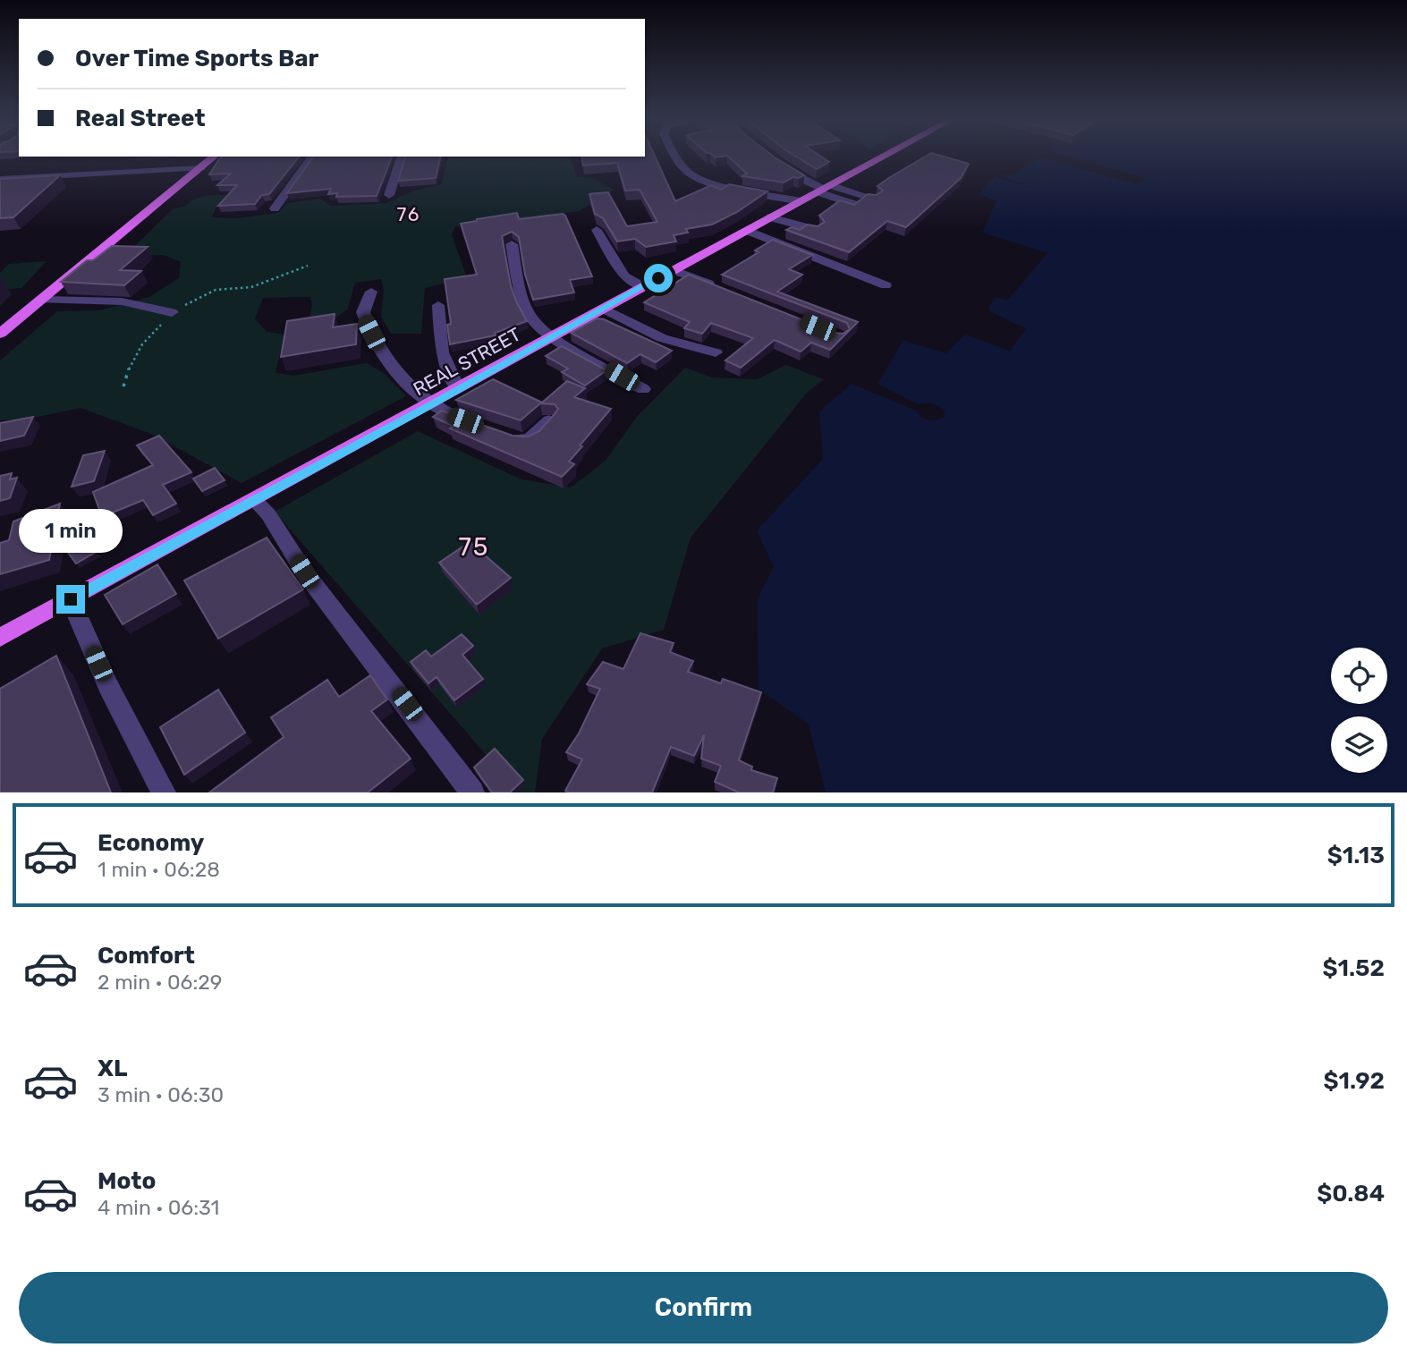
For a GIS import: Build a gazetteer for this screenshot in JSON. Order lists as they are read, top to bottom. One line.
{"streets":{"main road":["REAL STREET"]},"districts":["76","75"],"page":{"banner":["Over Time Sports Bar","Real Street"],"bubble":"1 min","list":[{"name":"Economy","note":"1 min · 06:28","value":"$1.13"},{"name":"Comfort","note":"2 min · 06:29","value":"$1.52"},{"name":"XL","note":"3 min · 06:30","value":"$1.92"},{"name":"Moto","note":"4 min · 06:31","value":"$0.84"}],"buttons":"Confirm"}}
